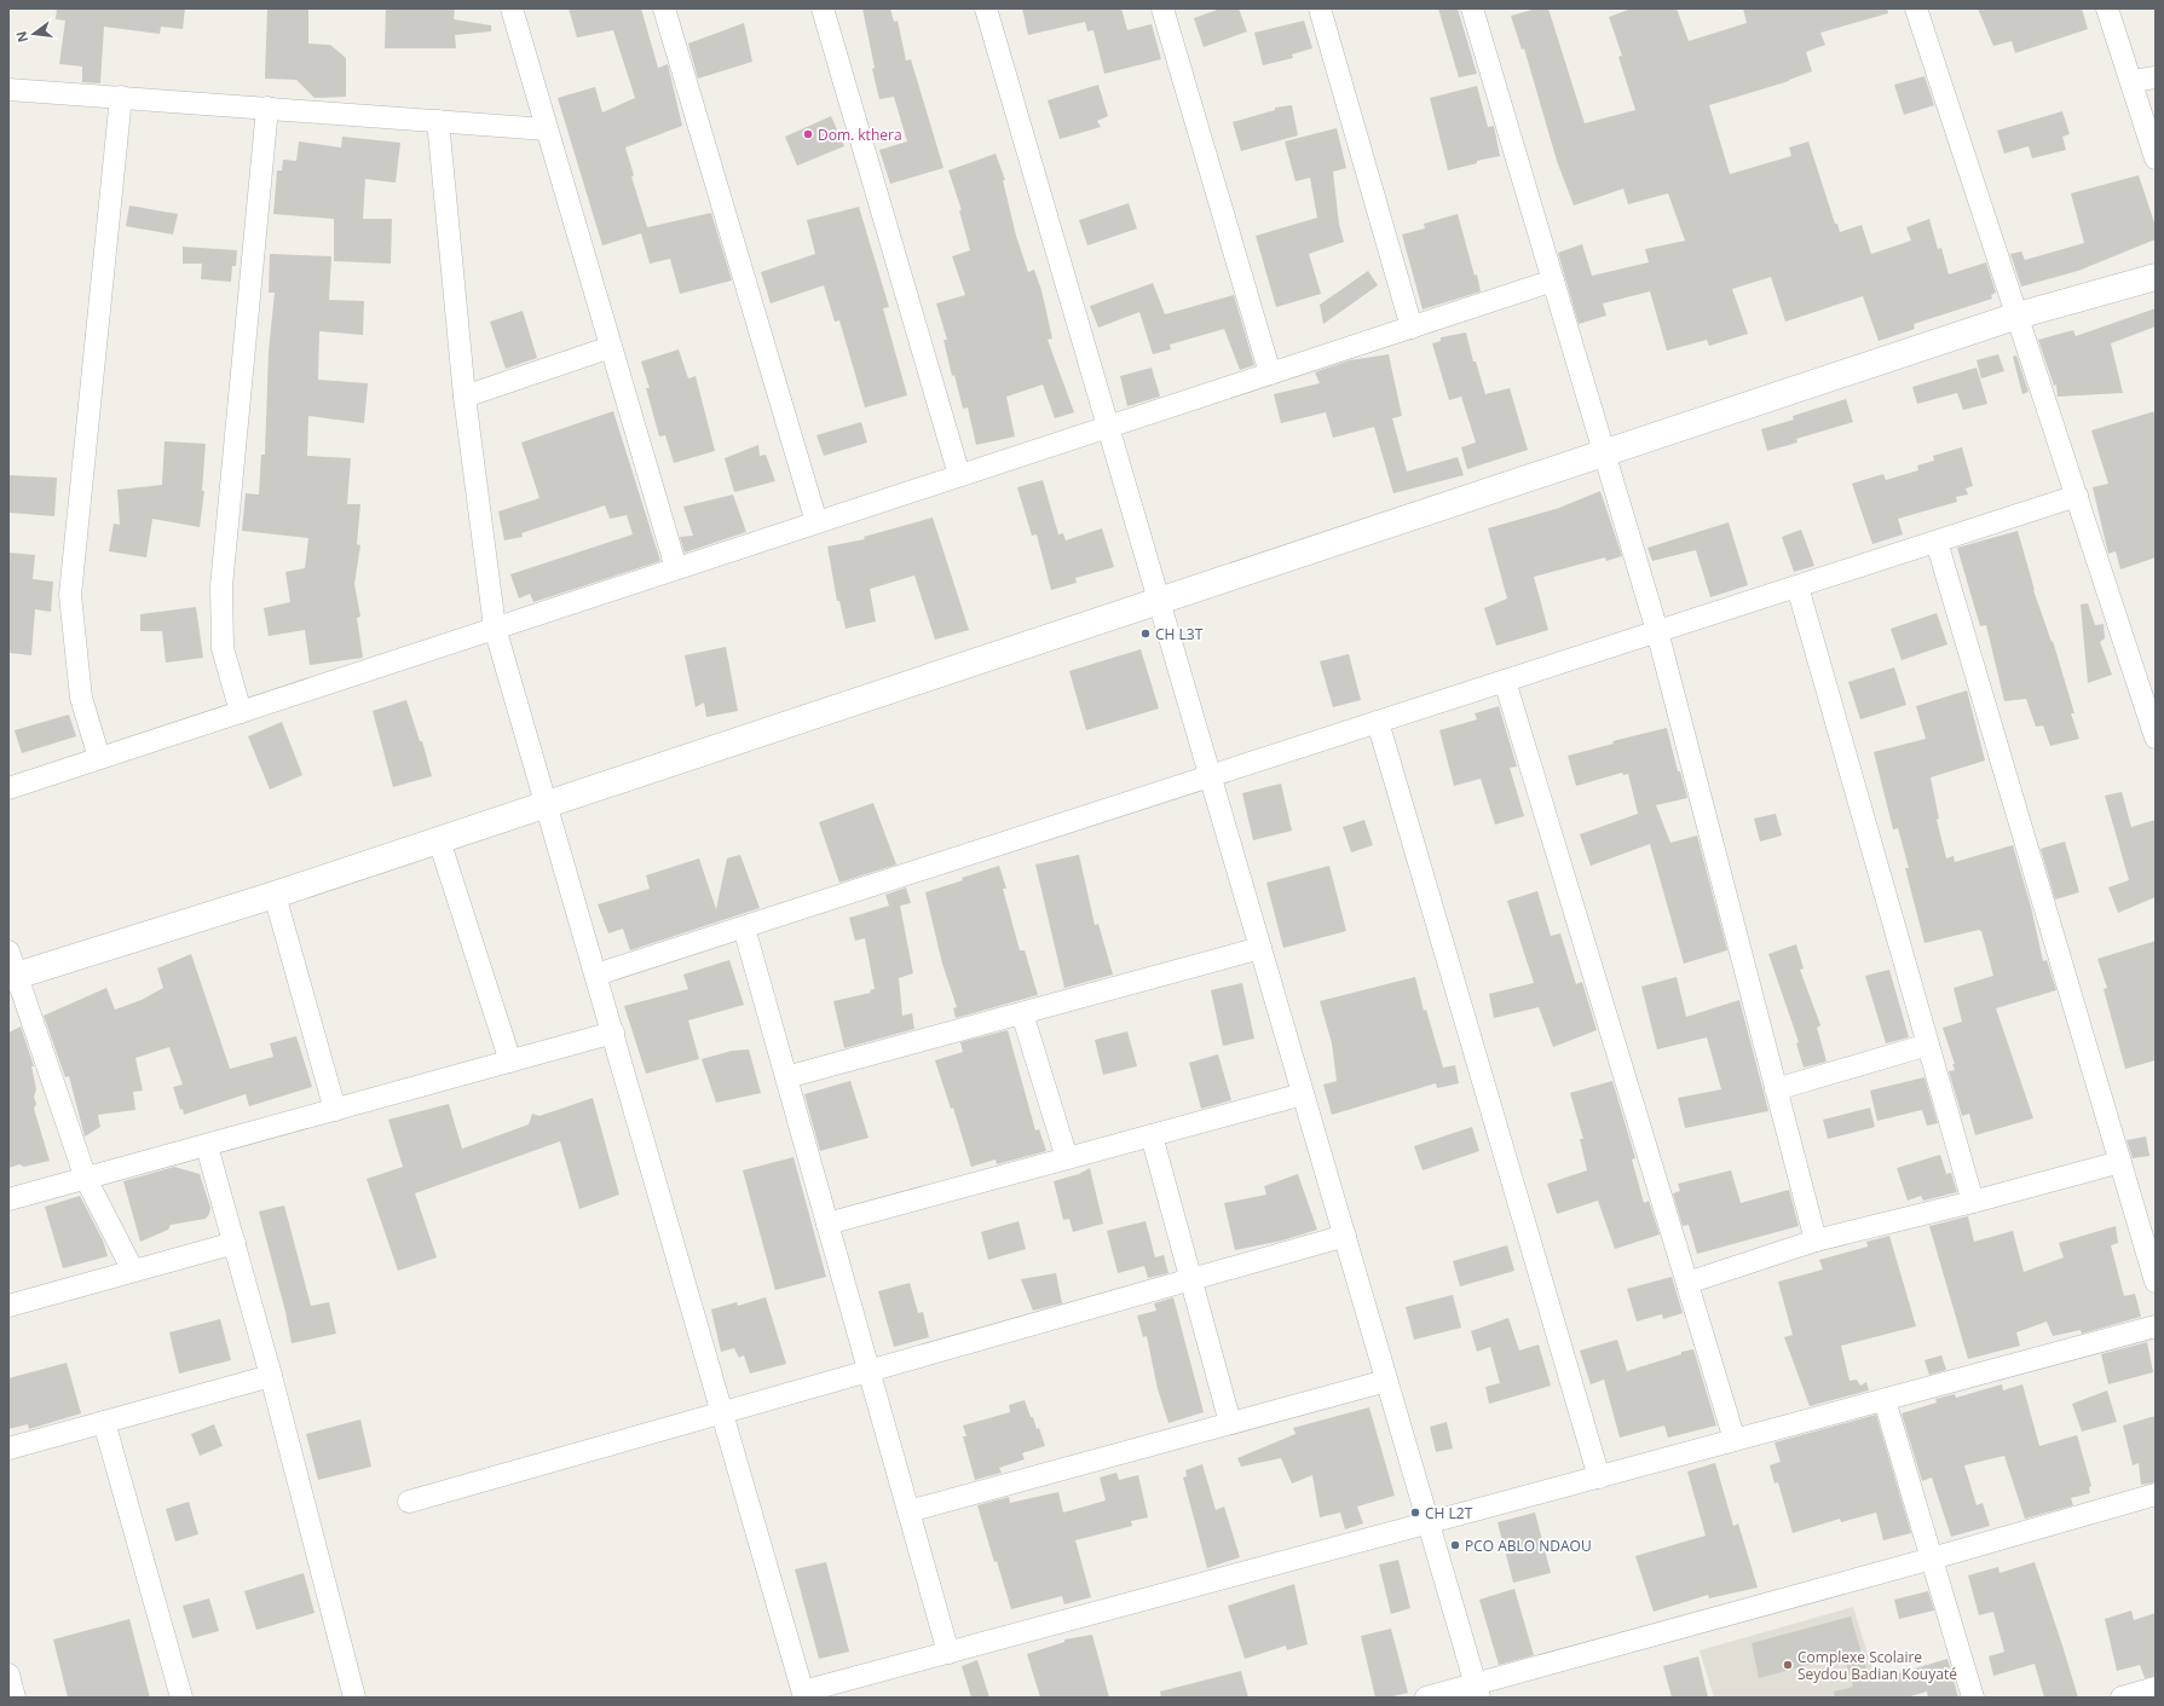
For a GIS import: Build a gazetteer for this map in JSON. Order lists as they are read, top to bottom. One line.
{"places":["Dom. kthera","CH L3T","CH L2T","PCO ABLO NDAOU","Complexe Scolaire Seydou Badian Kouyaté"],"north":"left"}
